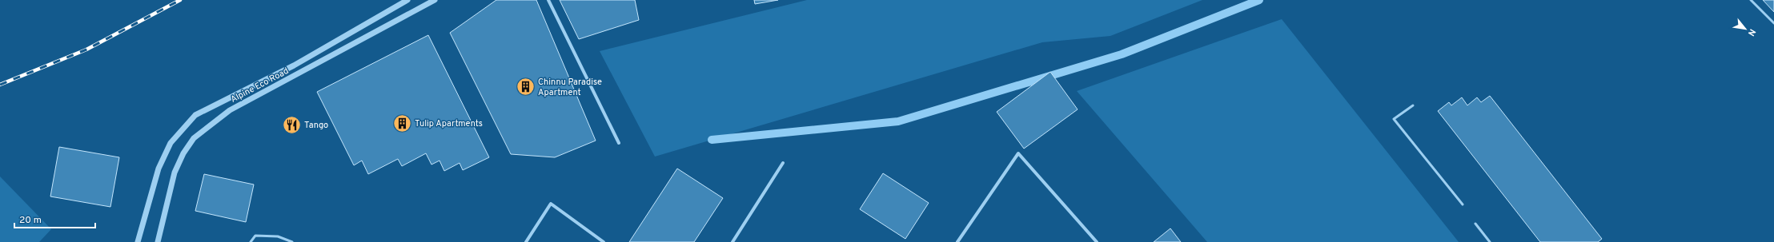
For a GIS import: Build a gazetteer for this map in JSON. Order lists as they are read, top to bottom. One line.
{"streets":{"street":["Alpine Eco Road"]},"places":{"building":["Chinnu Paradise Apartment","Tulip Apartments"],"restaurant":["Tango"]},"scale_bar":"20 m","north":"bottom right"}
